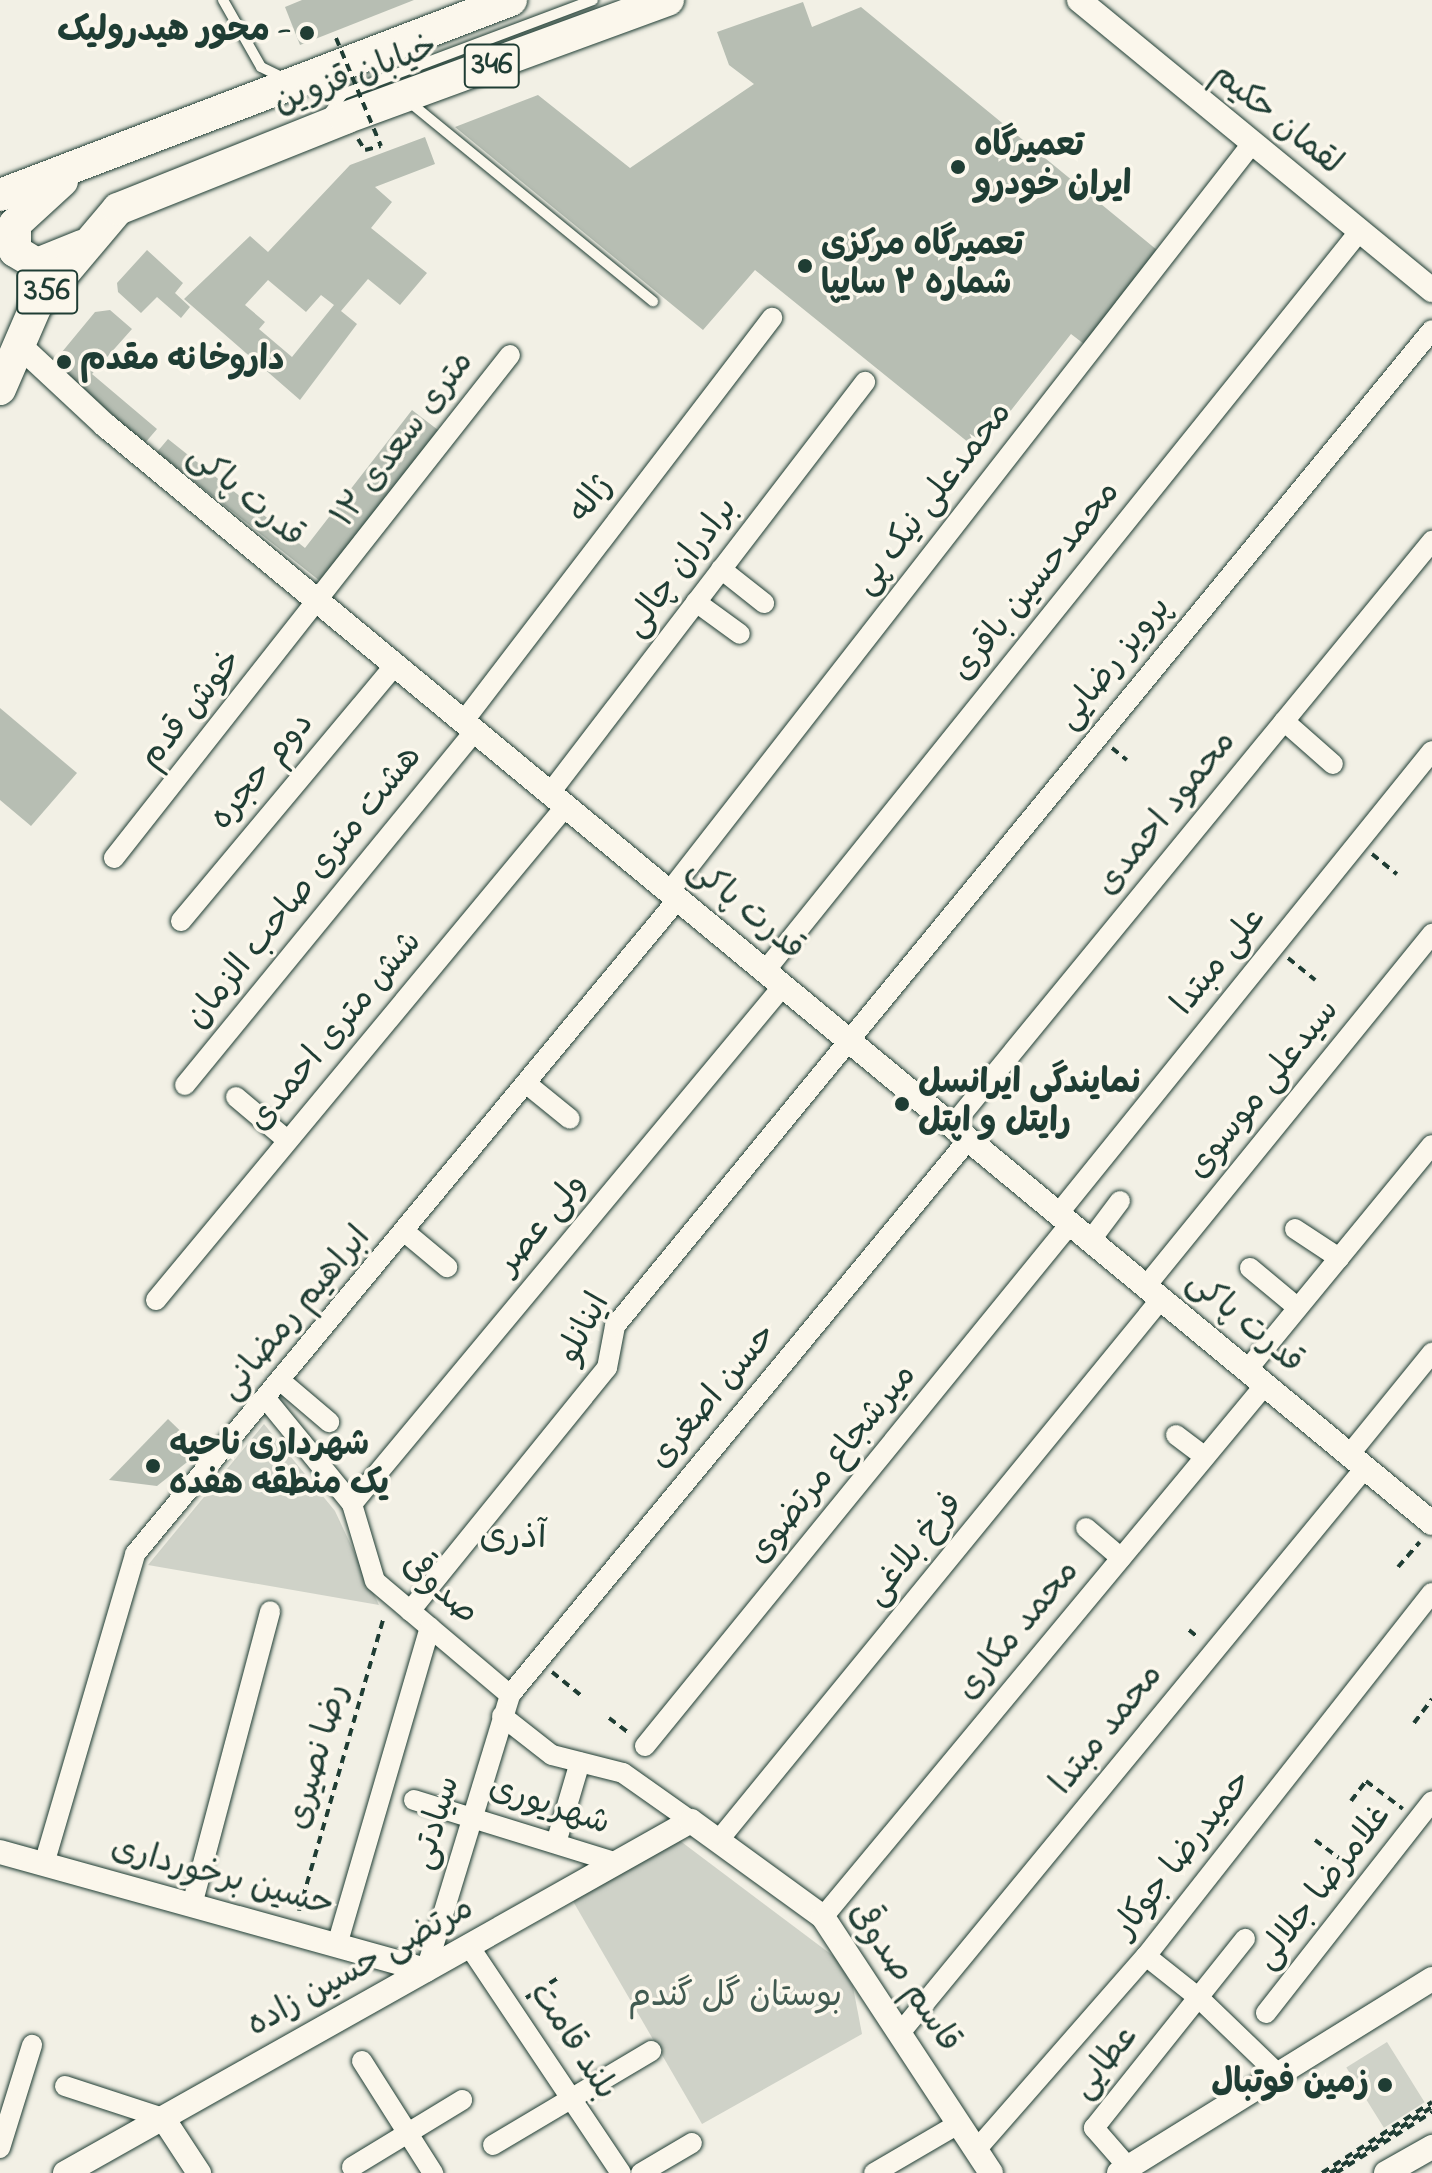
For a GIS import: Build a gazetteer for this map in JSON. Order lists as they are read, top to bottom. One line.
{"streets":{"main road":["346","خیابان قزوین","356"],"street":["لقمان حکیم","۱۲ متری سعدی","قدرت پاکی","محمدعلی نیک پی","ژاله","برادران چالی","محمدحسین باقری","پرویز رضایی","خوش قدم","دوم حجره","محمود احمدی","هشت متری صاحب الزمان","علی مبتدا","شش متری احمدی","سیدعلی موسوی","ولی عصر","ابراهیم رمضانی","اینانلو","حسن اصغری","میرشجاع مرتضوی","فرخ بلاغی","صدوقی","محمد مکاری","محمد مبتدا","شهریوری","سیادتی","حمیدرضا جوکار","حسین برخورداری","غلامرضا جلالی","مرتضی حسین زاده","قاسم صدوقی","بلند قامت","عطایی"],"path":["رضا نصیری"]},"crossings":[["خیابان قزوین","356"],["لقمان حکیم","محمدعلی نیک پی"],["لقمان حکیم","محمدحسین باقری"],["356","قدرت پاکی"],["۱۲ متری سعدی","قدرت پاکی"],["۱۲ متری سعدی","خوش قدم"],["قدرت پاکی","محمدعلی نیک پی"],["قدرت پاکی","ژاله"],["قدرت پاکی","برادران چالی"],["قدرت پاکی","محمدحسین باقری"],["قدرت پاکی","پرویز رضایی"],["قدرت پاکی","خوش قدم"],["قدرت پاکی","دوم حجره"],["قدرت پاکی","محمود احمدی"],["قدرت پاکی","هشت متری صاحب الزمان"],["قدرت پاکی","علی مبتدا"],["قدرت پاکی","شش متری احمدی"],["قدرت پاکی","سیدعلی موسوی"],["قدرت پاکی","ولی عصر"],["قدرت پاکی","ابراهیم رمضانی"],["قدرت پاکی","اینانلو"],["قدرت پاکی","حسن اصغری"],["قدرت پاکی","میرشجاع مرتضوی"],["قدرت پاکی","فرخ بلاغی"],["قدرت پاکی","محمد مکاری"],["قدرت پاکی","محمد مبتدا"],["محمدعلی نیک پی","ابراهیم رمضانی"],["ژاله","هشت متری صاحب الزمان"],["برادران چالی","شش متری احمدی"],["محمدحسین باقری","ولی عصر"],["پرویز رضایی","اینانلو"],["محمود احمدی","حسن اصغری"],["علی مبتدا","میرشجاع مرتضوی"],["سیدعلی موسوی","فرخ بلاغی"],["ولی عصر","صدوقی"],["ابراهیم رمضانی","صدوقی"],["ابراهیم رمضانی","حسین برخورداری"],["اینانلو","صدوقی"],["حسن اصغری","صدوقی"],["حسن اصغری","سیادتی"],["فرخ بلاغی","قاسم صدوقی"],["صدوقی","رضا نصیری"],["صدوقی","سیادتی"],["محمد مکاری","قاسم صدوقی"],["محمد مبتدا","قاسم صدوقی"],["رضا نصیری","حسین برخورداری"],["شهریوری","سیادتی"],["شهریوری","مرتضی حسین زاده"],["سیادتی","حسین برخورداری"],["سیادتی","مرتضی حسین زاده"],["حمیدرضا جوکار","قاسم صدوقی"],["حسین برخورداری","مرتضی حسین زاده"],["مرتضی حسین زاده","قاسم صدوقی"],["مرتضی حسین زاده","بلند قامت"]],"districts":["آذری"],"parks":["بوستان گل گندم"],"places":["محور هیدرولیک -","تعمیرگاه ایران خودرو","تعمیرگاه مرکزی شماره ۲ سایپا","داروخانه مقدم","نمایندگی ایرانسل رایتل و اپتل","شهرداری ناحیه یک منطقه هفده","زمین فوتبال"]}
